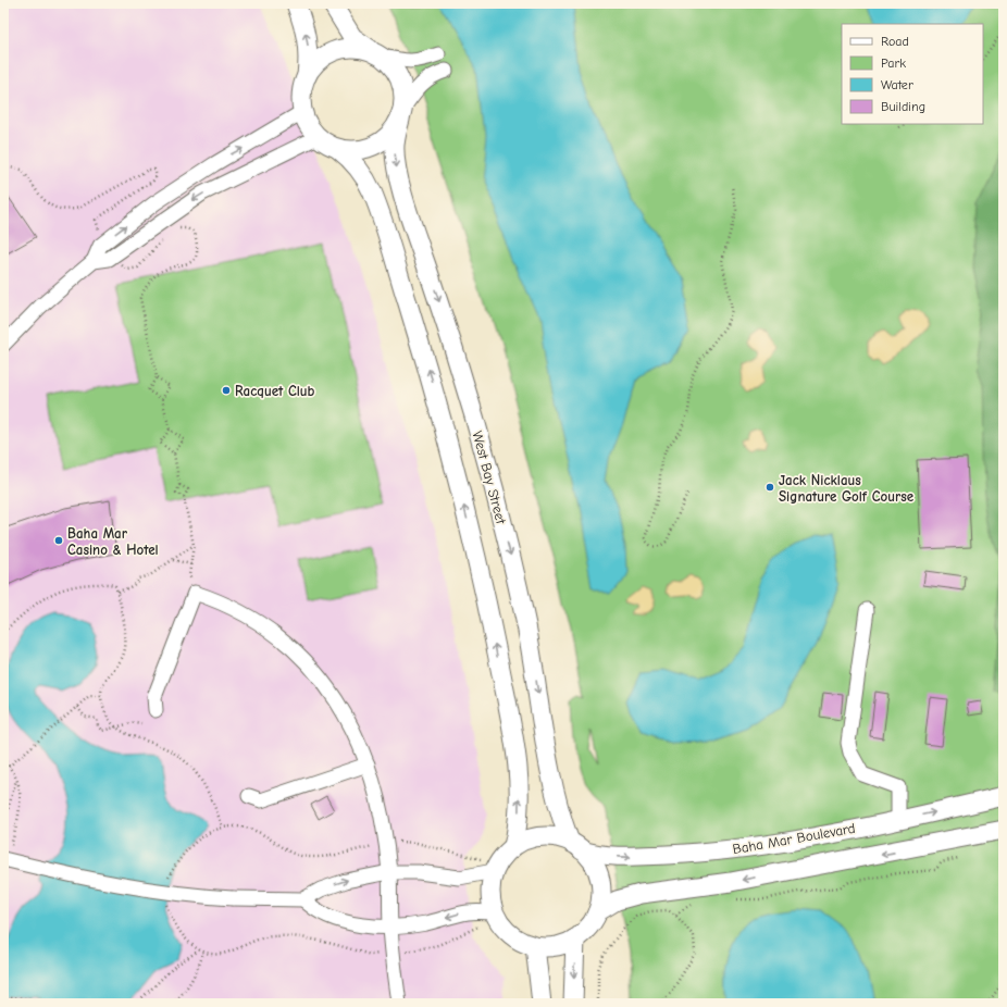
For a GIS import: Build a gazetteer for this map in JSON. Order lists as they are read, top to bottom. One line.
{"streets":{"main road":["West Bay Street","Baha Mar Boulevard"]},"crossings":[["West Bay Street","Baha Mar Boulevard"]],"places":["Racquet Club","Jack Nicklaus Signature Golf Course","Baha Mar Casino & Hotel"],"legend":["Road","Park","Water","Building"]}
